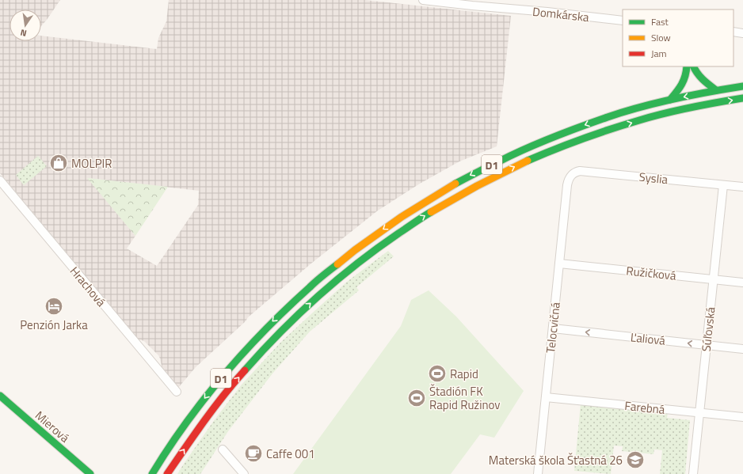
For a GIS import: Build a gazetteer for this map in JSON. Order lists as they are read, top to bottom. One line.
{"streets":{"main road":["D1","Mierová"],"street":["Domkárska","Syslia","Ružičková","Hrachová","Telocvičná","Súľovská","Ľaliová","Farebná"]},"crossings":[["Syslia","Telocvičná"],["Syslia","Súľovská"],["Ružičková","Telocvičná"],["Ružičková","Súľovská"],["Telocvičná","Ľaliová"],["Telocvičná","Farebná"],["Súľovská","Ľaliová"],["Súľovská","Farebná"]],"one_way":["Ľaliová"],"places":{"shop":["MOLPIR"],"hotel":["Penzión Jarka"],"sports":["Rapid","Štadión FK Rapid Ružinov"],"cafe":["Caffe 001"],"school or university":["Materská škola Šťastná 26"]},"legend":["Fast","Slow","Jam"],"north":"bottom"}
